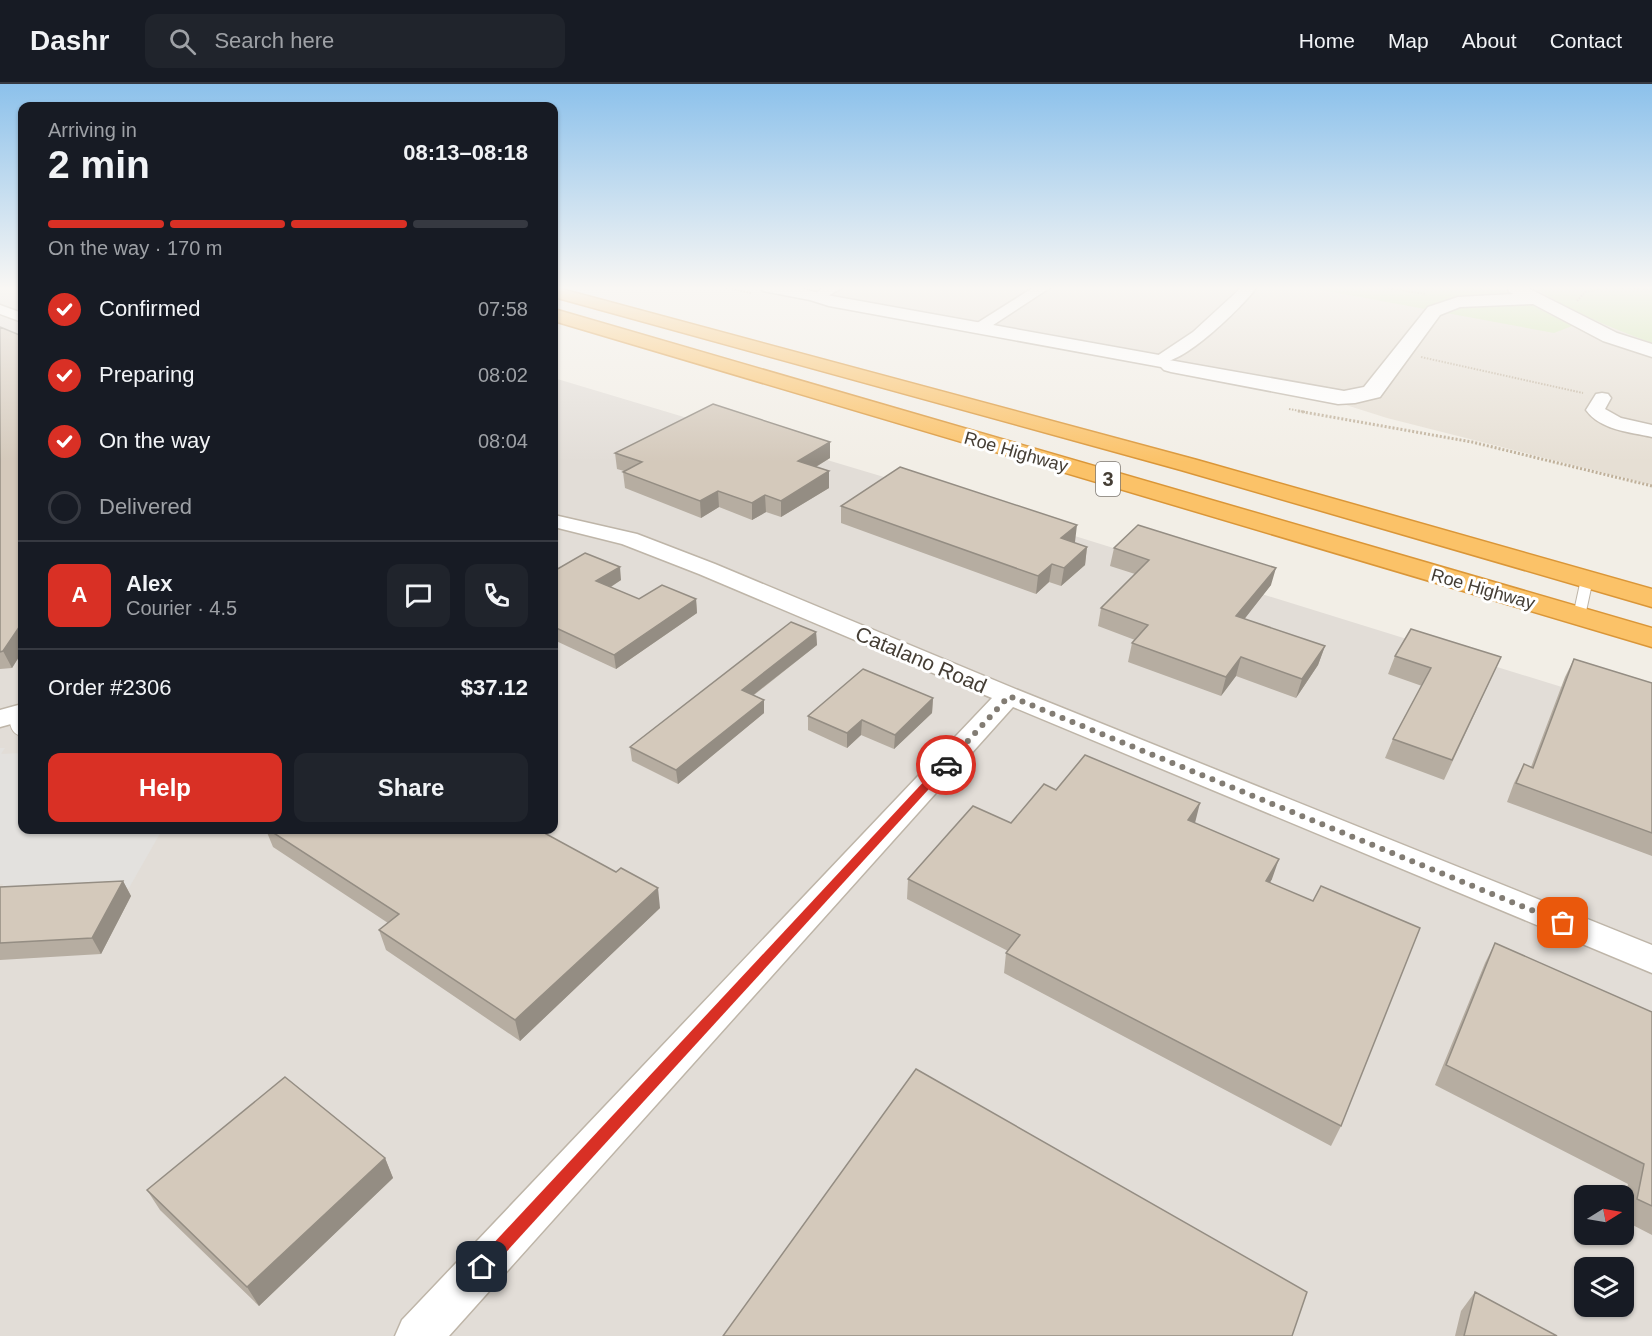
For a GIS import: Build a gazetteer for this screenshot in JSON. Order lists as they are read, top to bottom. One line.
{"streets":{"highway":["Roe Highway","3"],"street":["Catalano Road"]},"north":"right","page":{"header":"Dashr","search":"Search here","nav":["Home","Map","About","Contact"],"heading":["2 min","Arriving in","08:13–08:18"],"panel":["Alex","Courier · 4.5","Order #2306","$37.12"],"bar":"On the way · 170 m","list":[["Confirmed","07:58"],["Preparing","08:02"],["On the way","08:04"],"Delivered"],"round":"A","buttons":["Help","Share"]}}
